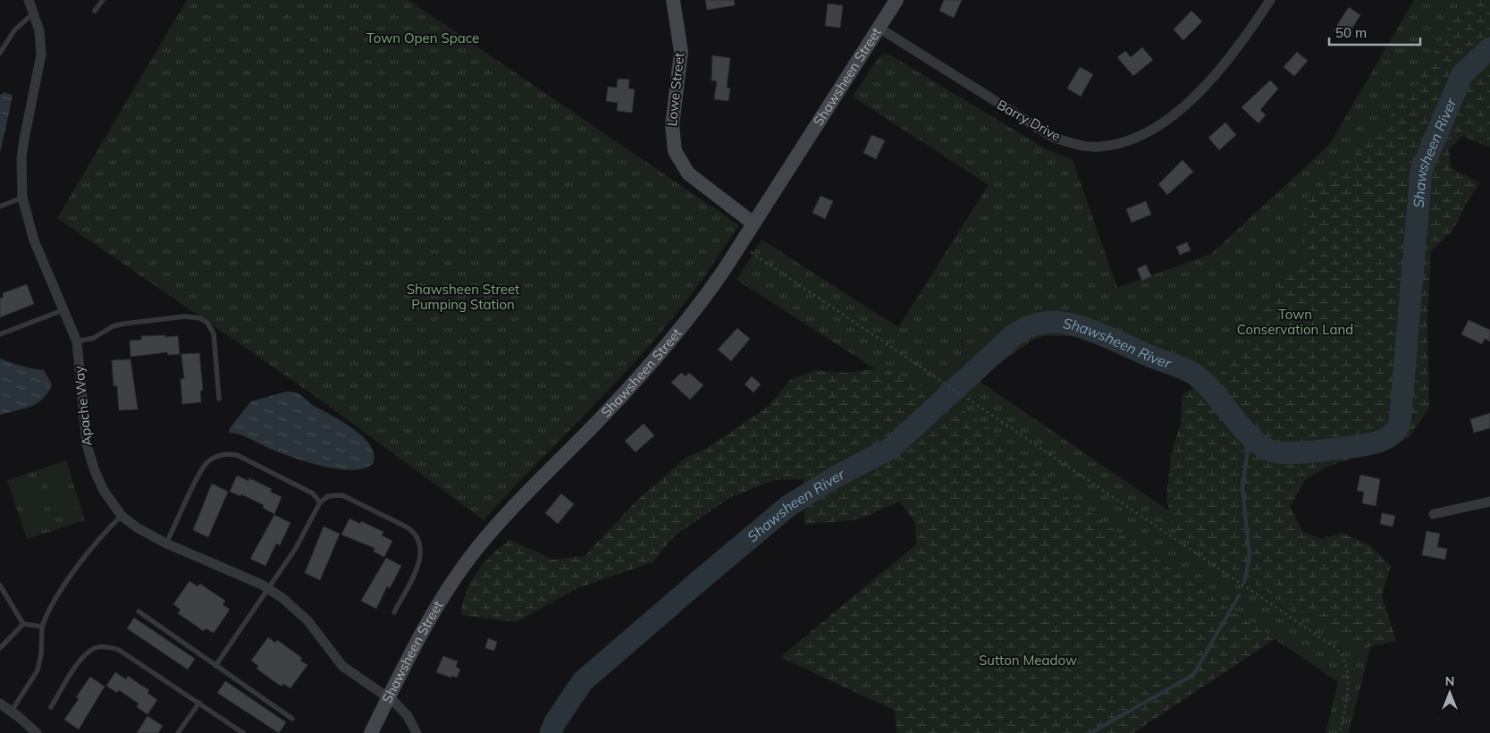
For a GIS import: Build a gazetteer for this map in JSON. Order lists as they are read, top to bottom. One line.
{"streets":{"main road":["Shawsheen Street","Lowe Street"],"street":["Barry Drive","Apache Way"]},"crossings":[["Shawsheen Street","Lowe Street"],["Shawsheen Street","Barry Drive"],["Shawsheen Street","Apache Way"]],"water":["Shawsheen River"],"parks":["Town Open Space","Shawsheen Street Pumping Station","Town Conservation Land","Sutton Meadow"],"scale_bar":"50 m","north":"top"}
